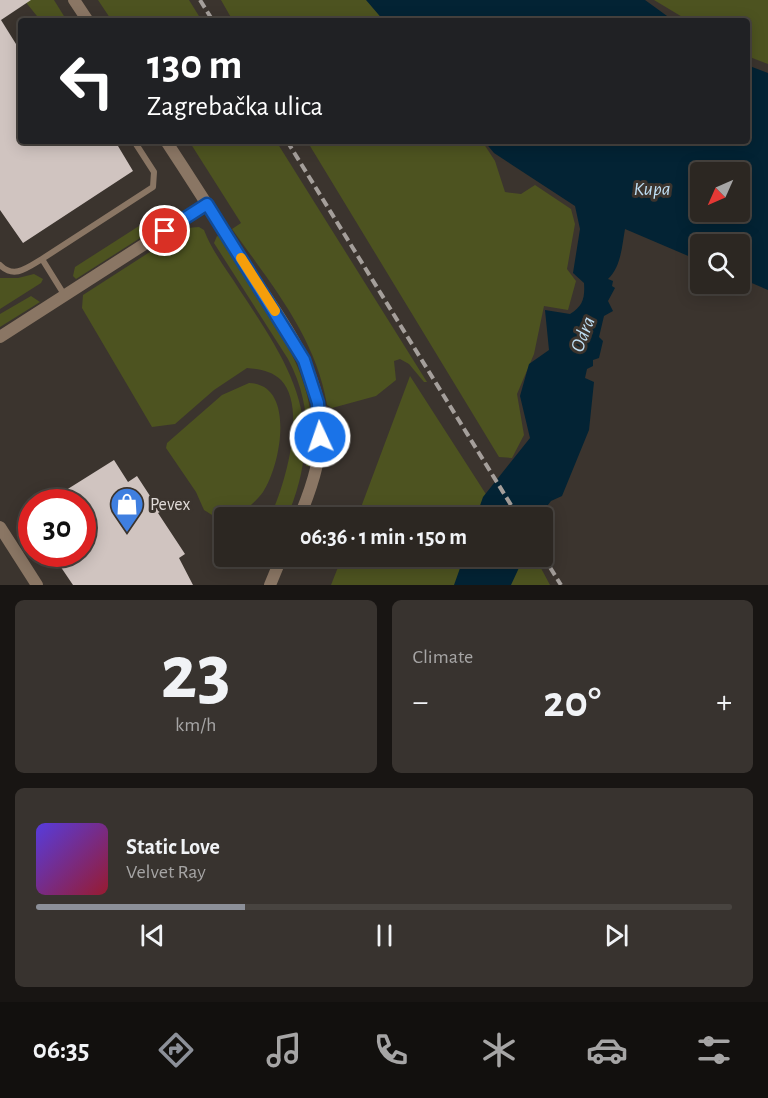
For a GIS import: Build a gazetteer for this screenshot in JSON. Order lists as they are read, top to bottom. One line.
{"water":["Kupa","Odra"],"places":{"shop":["Pevex"]},"north":"bottom left","page":{"turn":["130 m","Zagrebačka ulica"],"limit":"30","trip":"06:36 · 1 min · 150 m","tile":[["23","km/h"],"Climate"],"heat":["−","20°","+"],"song":["Static Love","Velvet Ray"],"tabs":"06:35"}}
